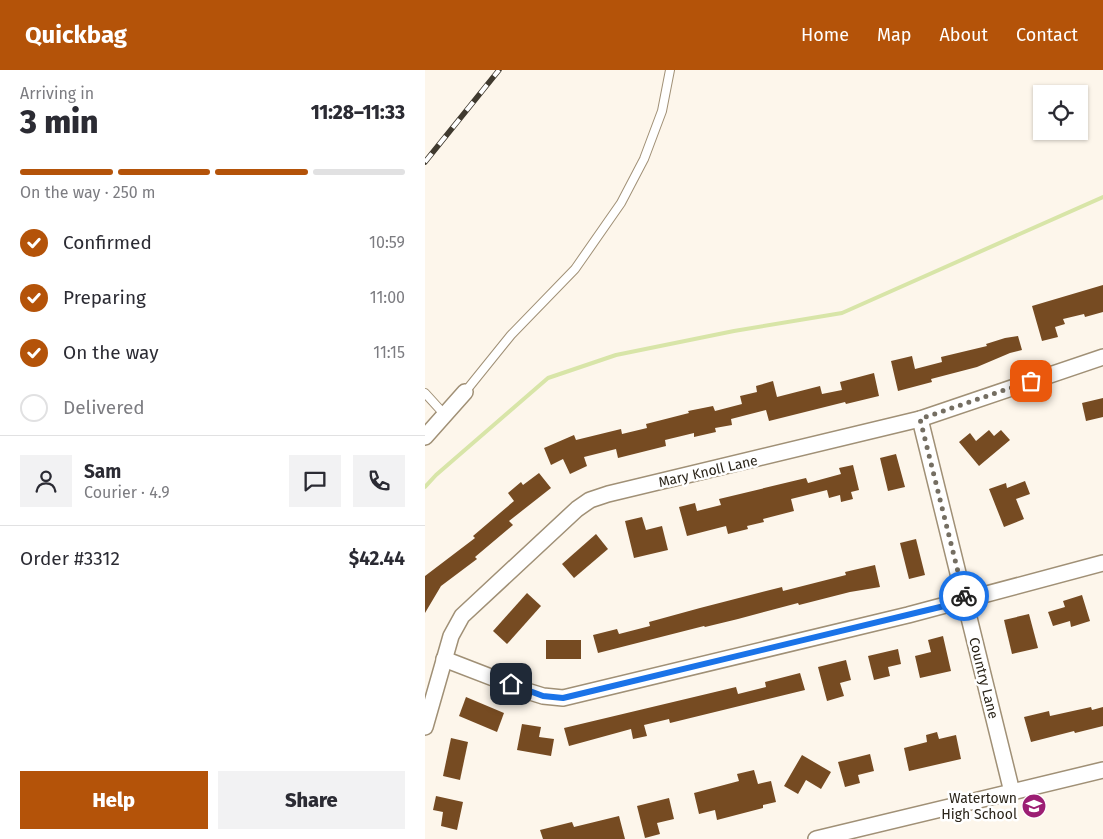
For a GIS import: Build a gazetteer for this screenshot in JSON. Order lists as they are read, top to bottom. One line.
{"streets":{"street":["Mary Knoll Lane","Country Lane"]},"crossings":[["Mary Knoll Lane","Country Lane"]],"places":{"school or university":["Watertown High School"]},"page":{"header":"Quickbag","nav":["Home","Map","About","Contact"],"heading":["3 min","Arriving in","11:28–11:33"],"panel":["Sam","Courier · 4.9","Order #3312","$42.44"],"bar":"On the way · 250 m","list":[["Confirmed","10:59"],["Preparing","11:00"],["On the way","11:15"],"Delivered"],"buttons":["Help","Share"]}}
